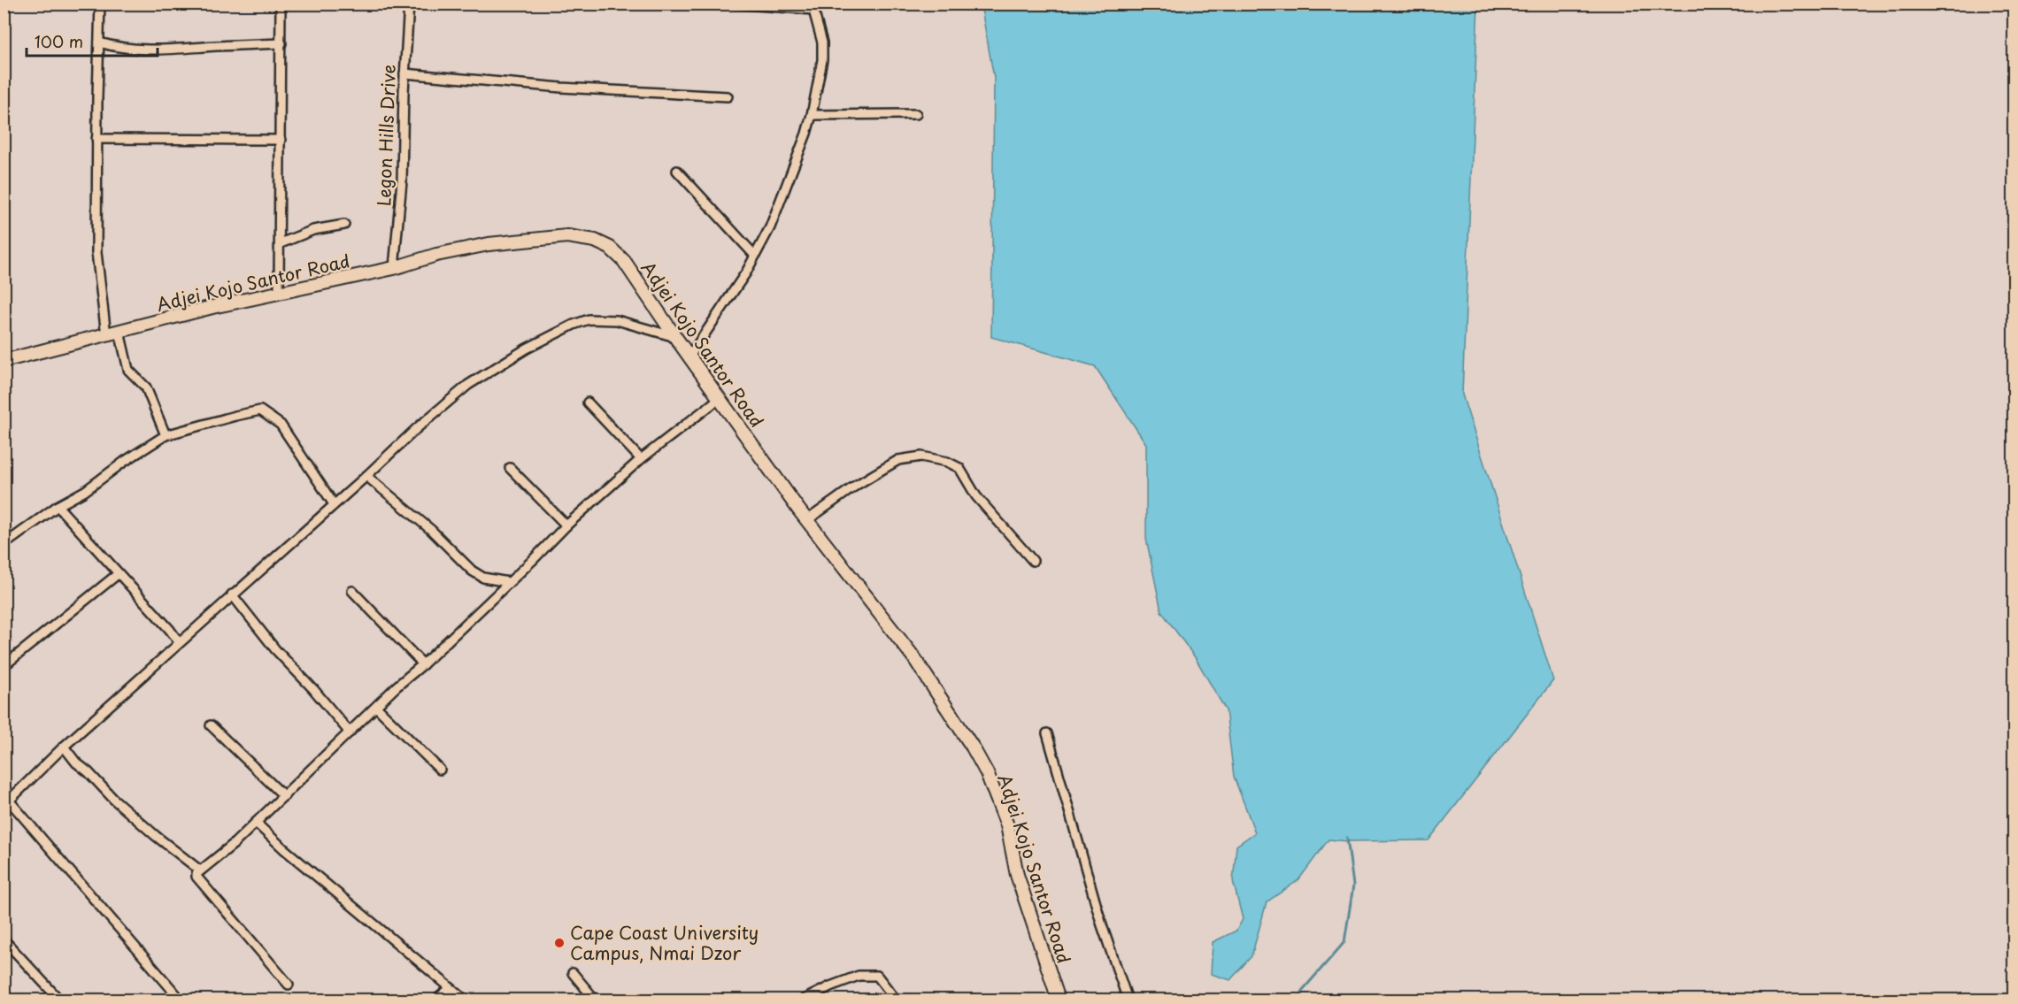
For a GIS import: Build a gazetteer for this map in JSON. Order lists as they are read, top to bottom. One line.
{"streets":{"street":["Legon Hills Drive","Adjei Kojo Santor Road"]},"crossings":[["Legon Hills Drive","Adjei Kojo Santor Road"]],"places":["Cape Coast University Campus, Nmai Dzor"],"scale_bar":"100 m"}
